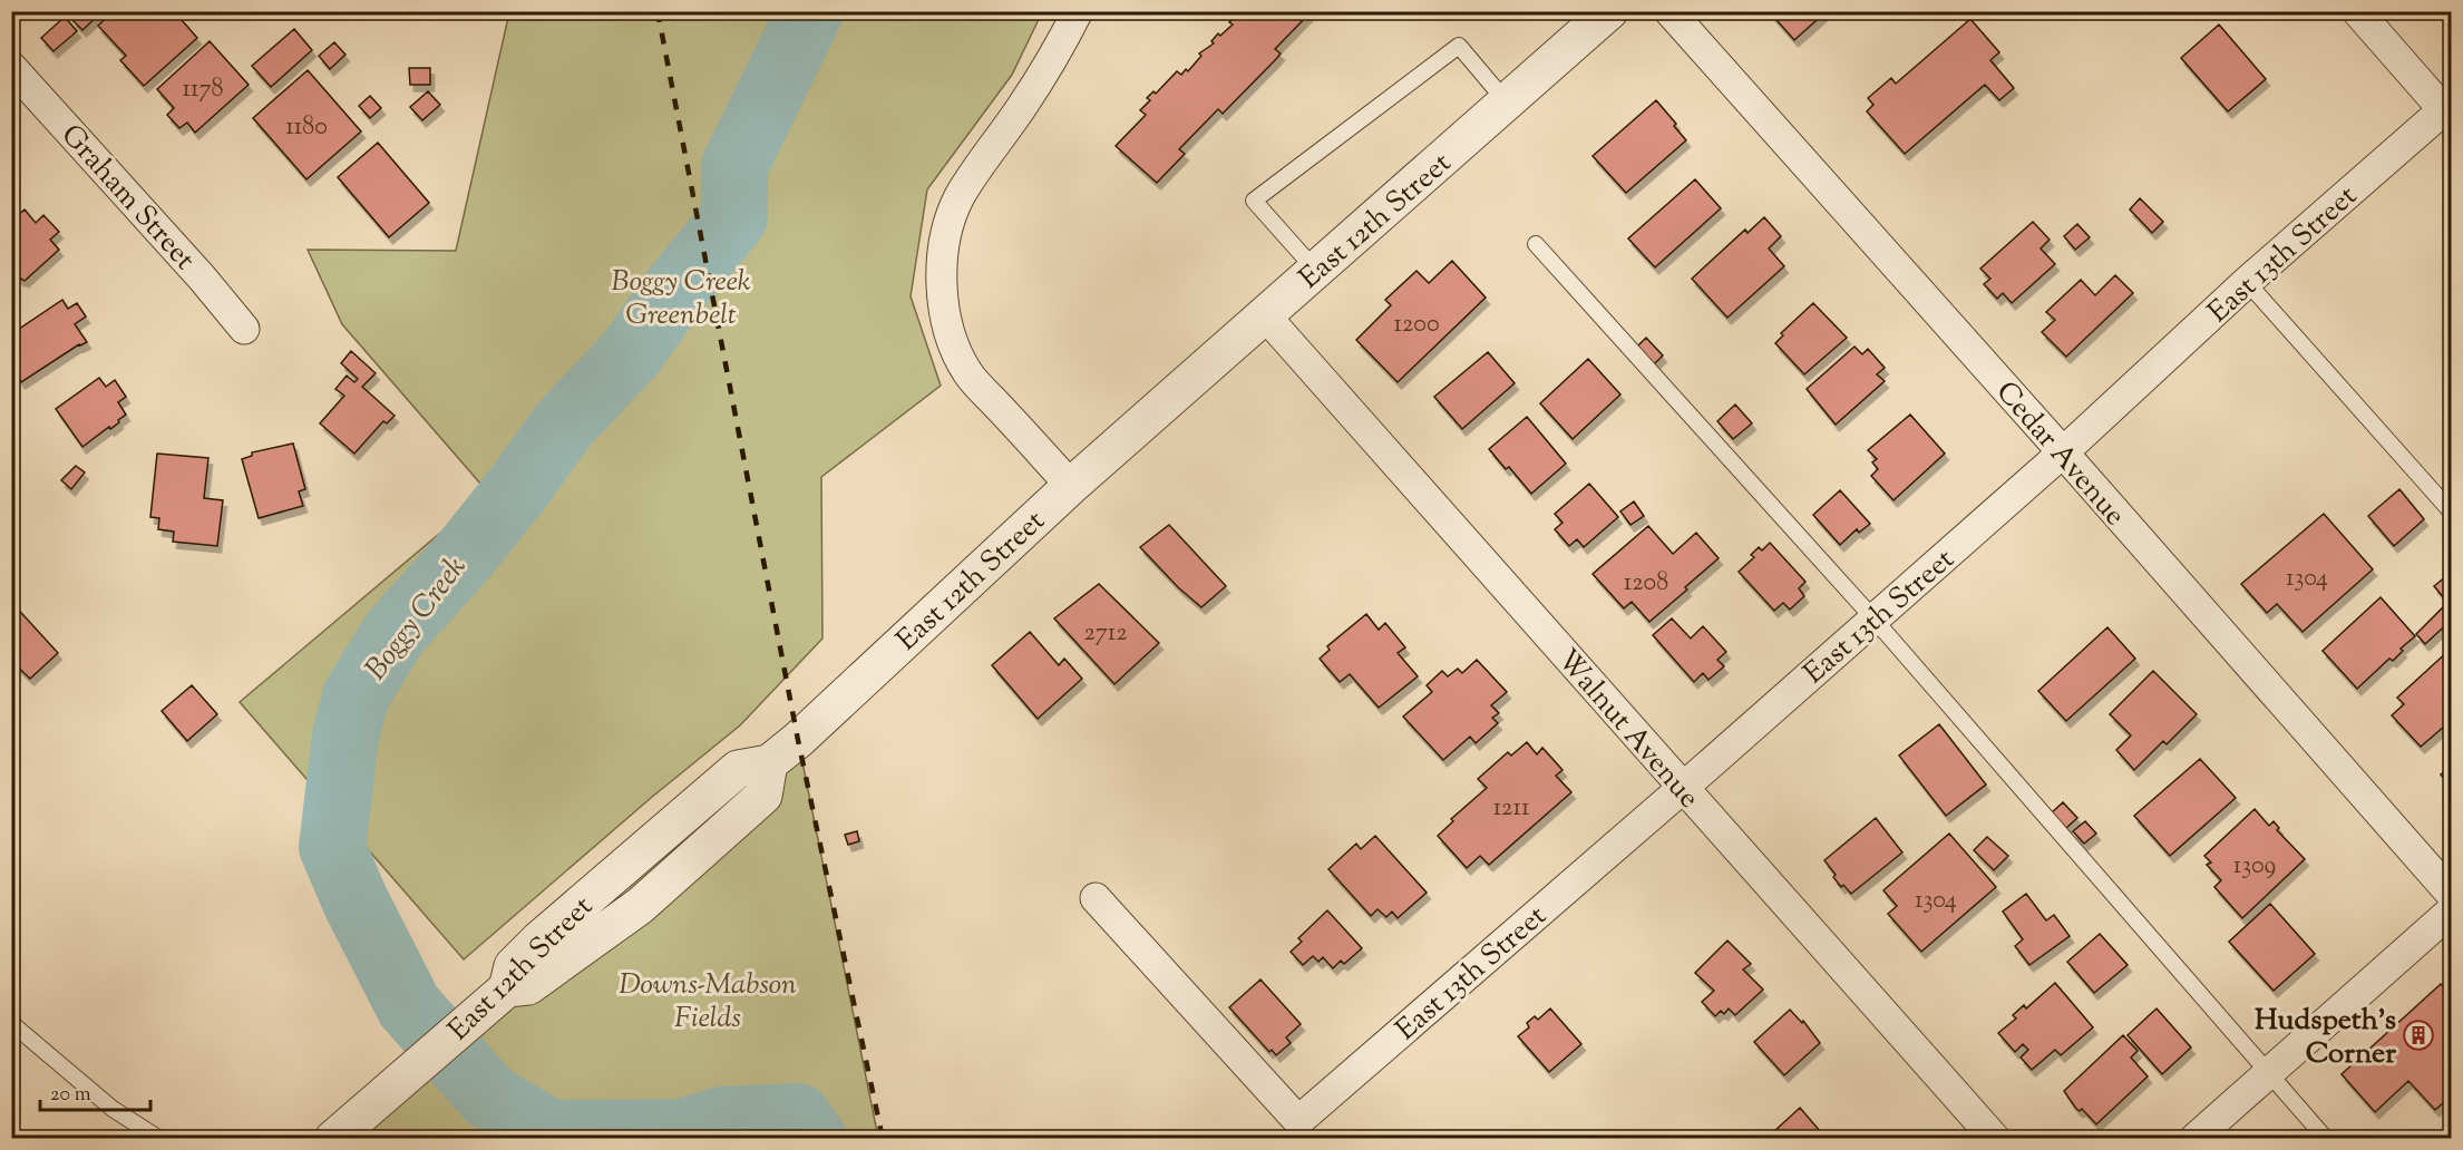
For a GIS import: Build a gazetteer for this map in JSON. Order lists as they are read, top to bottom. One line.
{"streets":{"street":["Graham Street","East 12th Street","East 13th Street","Cedar Avenue","Walnut Avenue"]},"crossings":[["East 12th Street","Walnut Avenue"],["East 13th Street","Cedar Avenue"],["East 13th Street","Walnut Avenue"]],"water":["Boggy Creek"],"parks":["Boggy Creek Greenbelt","Downs-Mabson Fields"],"places":{"building":["Hudspeth's Corner"]},"house_numbers":["1178","1180","1200","1304","1208","2712","1211","1309","1304"],"scale_bar":"20 m"}
